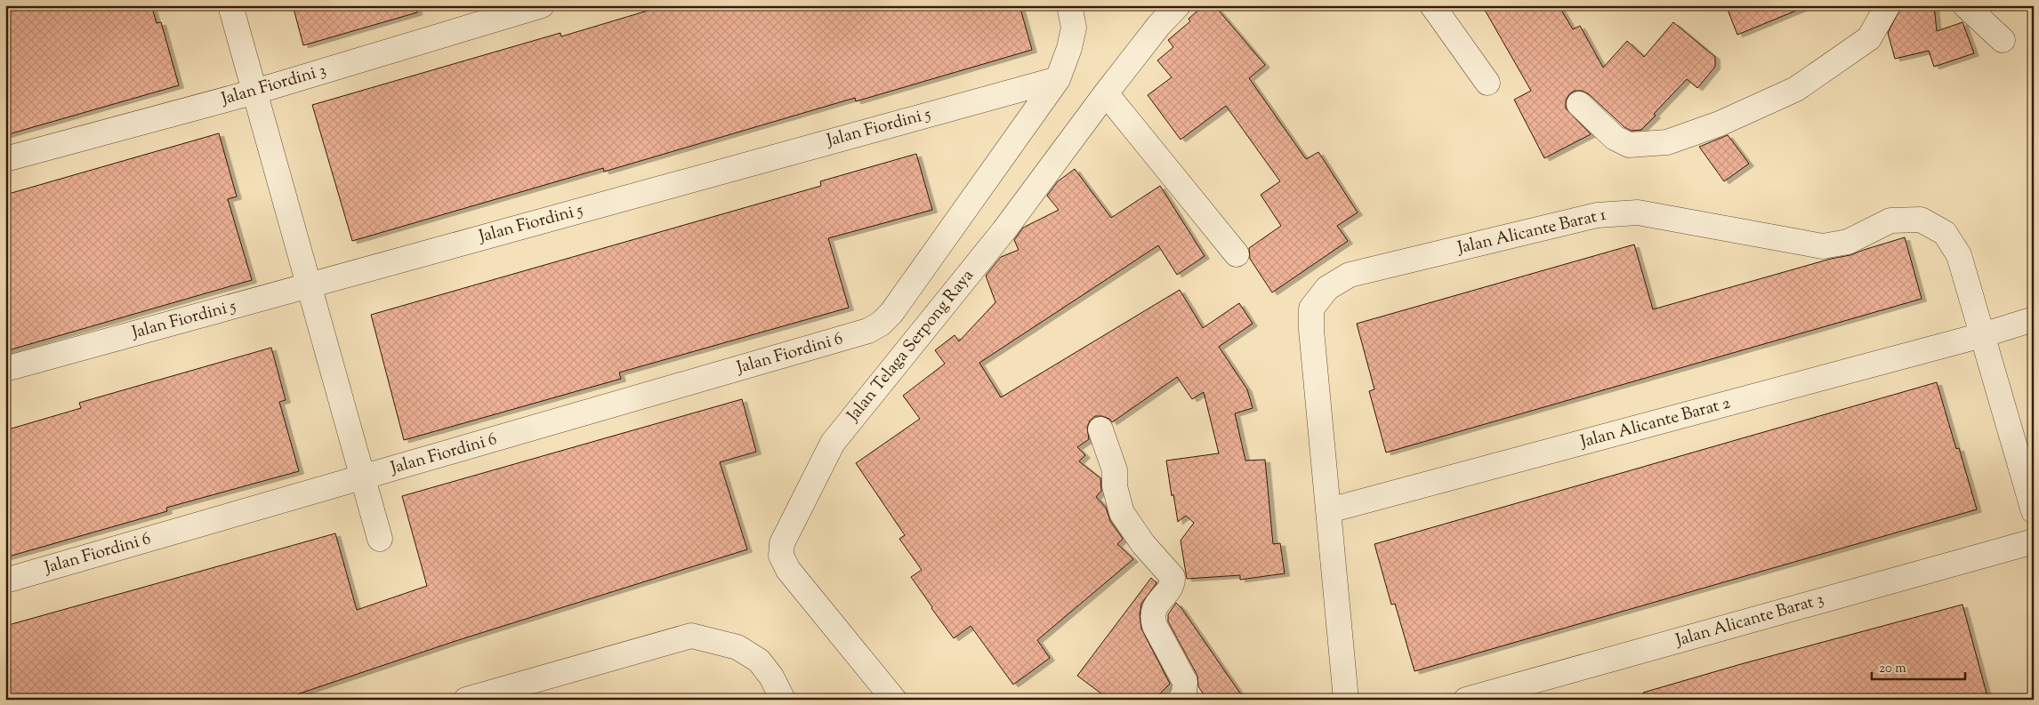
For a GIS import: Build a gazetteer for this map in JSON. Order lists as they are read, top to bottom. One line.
{"streets":{"street":["Jalan Fiordini 3","Jalan Fiordini 5","Jalan Alicante Barat 1","Jalan Telaga Serpong Raya","Jalan Fiordini 6","Jalan Alicante Barat 2","Jalan Alicante Barat 3"]},"crossings":[["Jalan Fiordini 5","Jalan Fiordini 6"],["Jalan Alicante Barat 1","Jalan Alicante Barat 2"]],"scale_bar":"20 m"}
